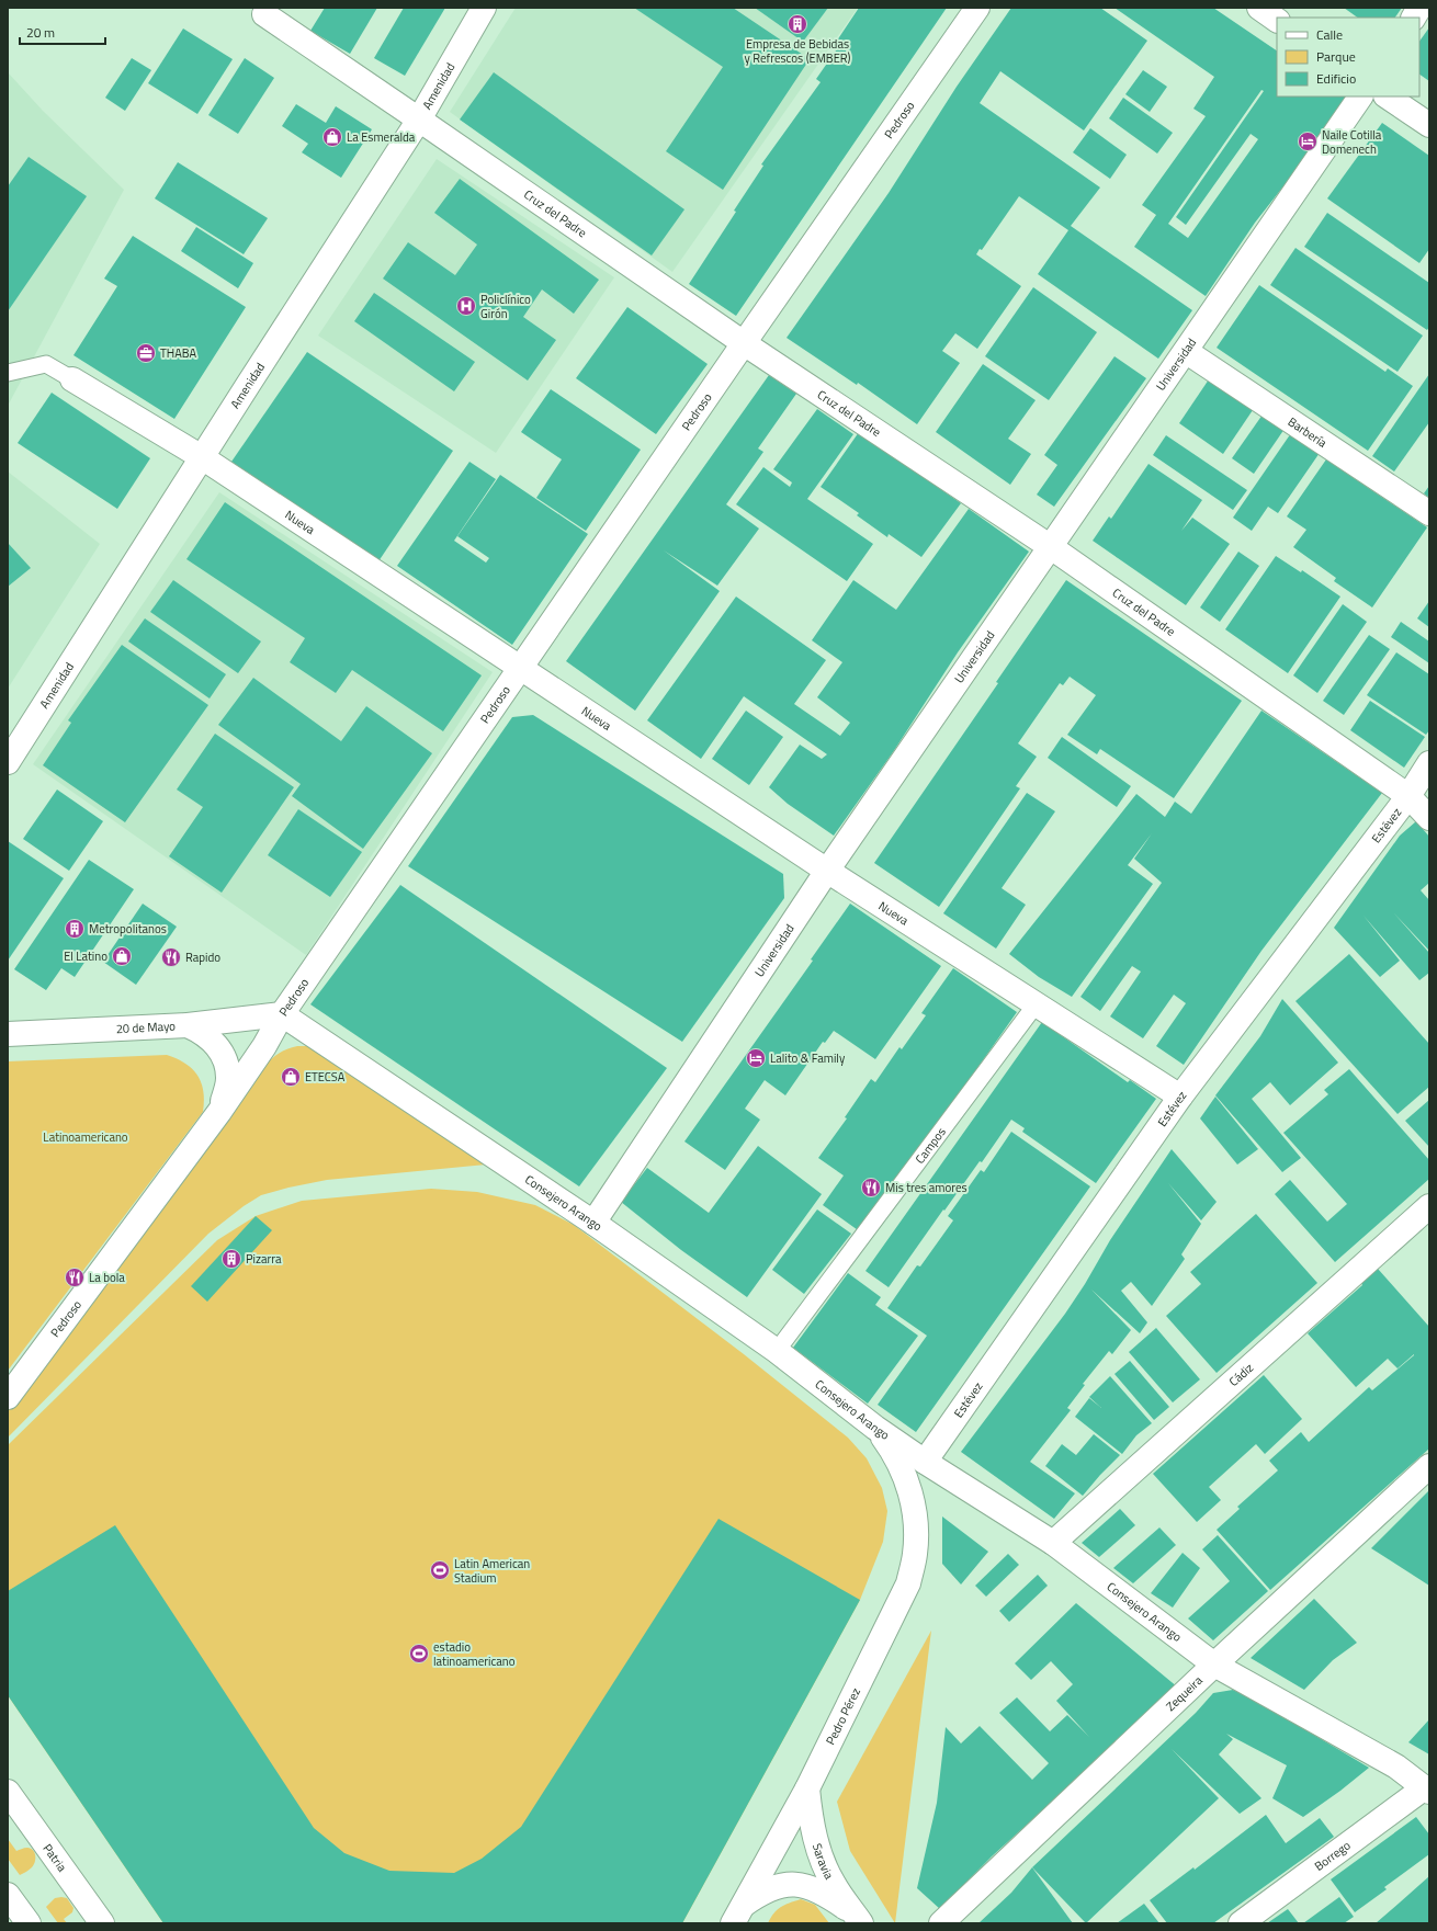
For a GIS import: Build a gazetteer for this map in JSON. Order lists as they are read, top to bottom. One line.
{"streets":{"street":["Amenidad","Pedroso","Cruz del Padre","Universidad","Barbería","Nueva","Estévez","20 de Mayo","Consejero Arango","Cádiz","Zequeira","Pedro Pérez","Borrego","Patria","Saravia"],"lane":["Campos"]},"crossings":[["Amenidad","Cruz del Padre"],["Amenidad","Nueva"],["Pedroso","Cruz del Padre"],["Pedroso","Nueva"],["Pedroso","20 de Mayo"],["Pedroso","Consejero Arango"],["Cruz del Padre","Universidad"],["Cruz del Padre","Estévez"],["Universidad","Barbería"],["Universidad","Nueva"],["Universidad","Consejero Arango"],["Nueva","Estévez"],["Nueva","Campos"],["Estévez","Consejero Arango"],["Estévez","Pedro Pérez"],["20 de Mayo","Consejero Arango"],["Campos","Consejero Arango"],["Consejero Arango","Cádiz"],["Consejero Arango","Zequeira"],["Consejero Arango","Pedro Pérez"],["Consejero Arango","Borrego"],["Pedro Pérez","Saravia"]],"parks":["Latinoamericano"],"places":{"building":["Empresa de Bebidas y Refrescos (EMBER)","Metropolitanos","Pizarra"],"shop":["La Esmeralda","El Latino","ETECSA"],"hotel":["Naile Cotilla Domenech","Lalito & Family"],"hospital":["Policlínico Girón"],"office":["THABA"],"restaurant":["Rapido","Mis tres amores","La bola"],"sports":["Latin American Stadium","estadio latinoamericano"]},"legend":["Calle","Parque","Edificio"],"scale_bar":"20 m"}
